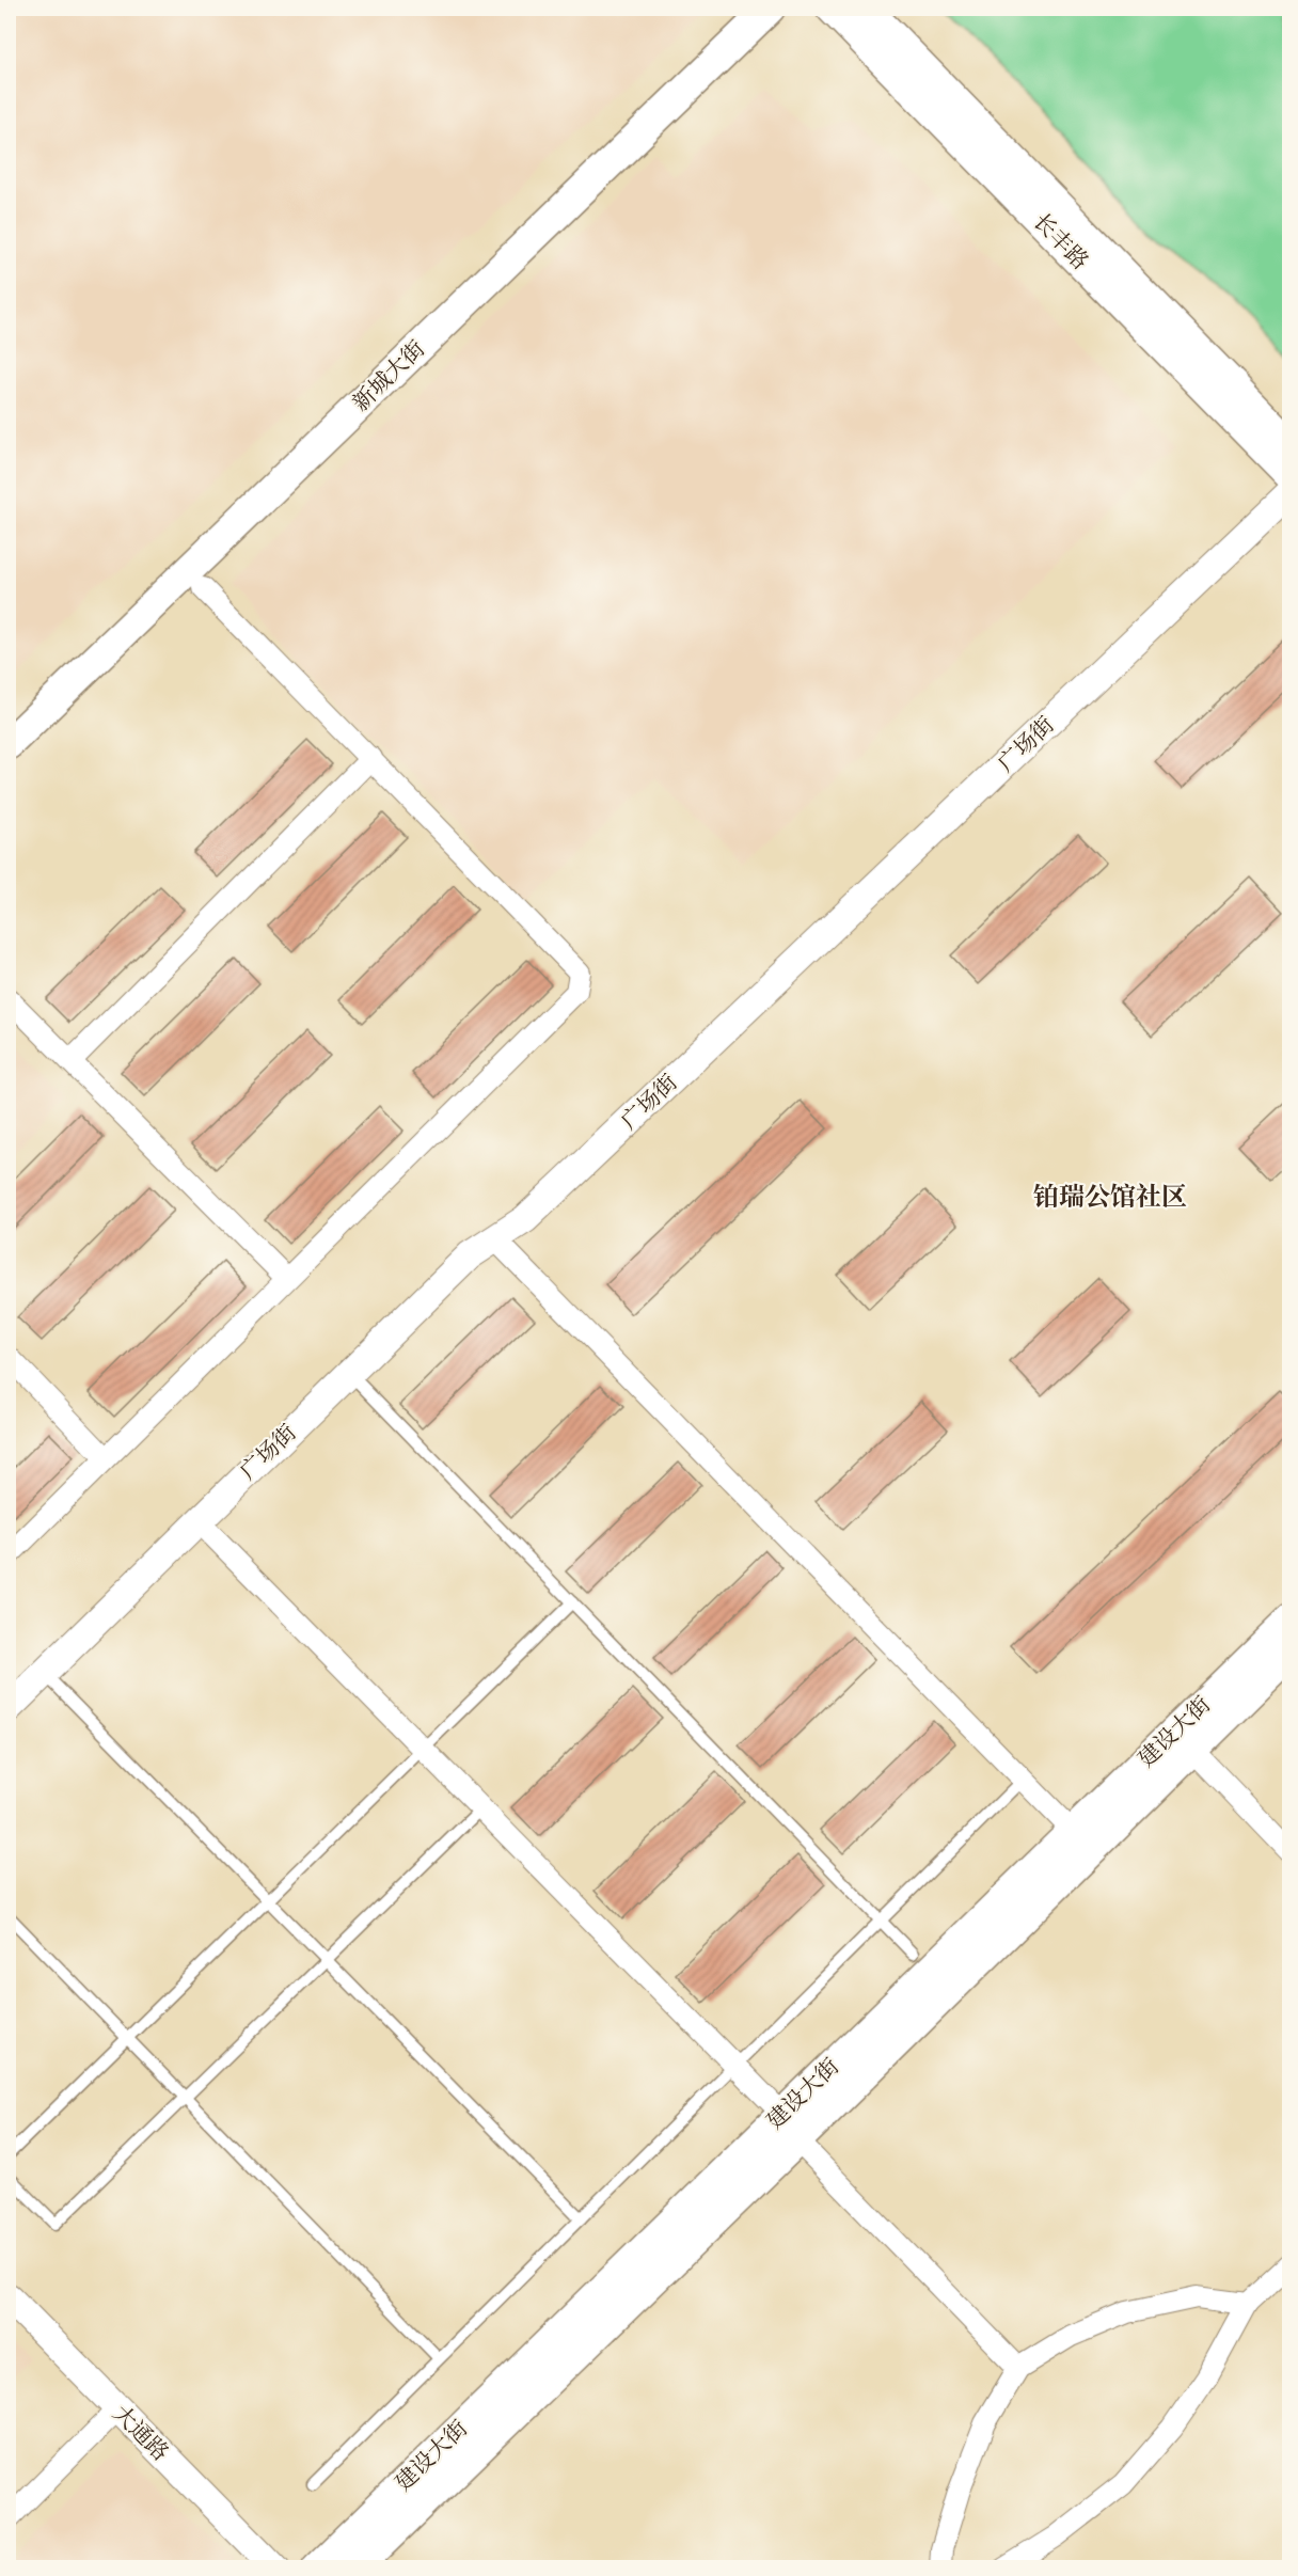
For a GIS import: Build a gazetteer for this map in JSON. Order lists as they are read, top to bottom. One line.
{"streets":{"main road":["长丰路","新城大街","建设大街"],"street":["广场街","大通路"]},"districts":["铂瑞公馆社区"]}
